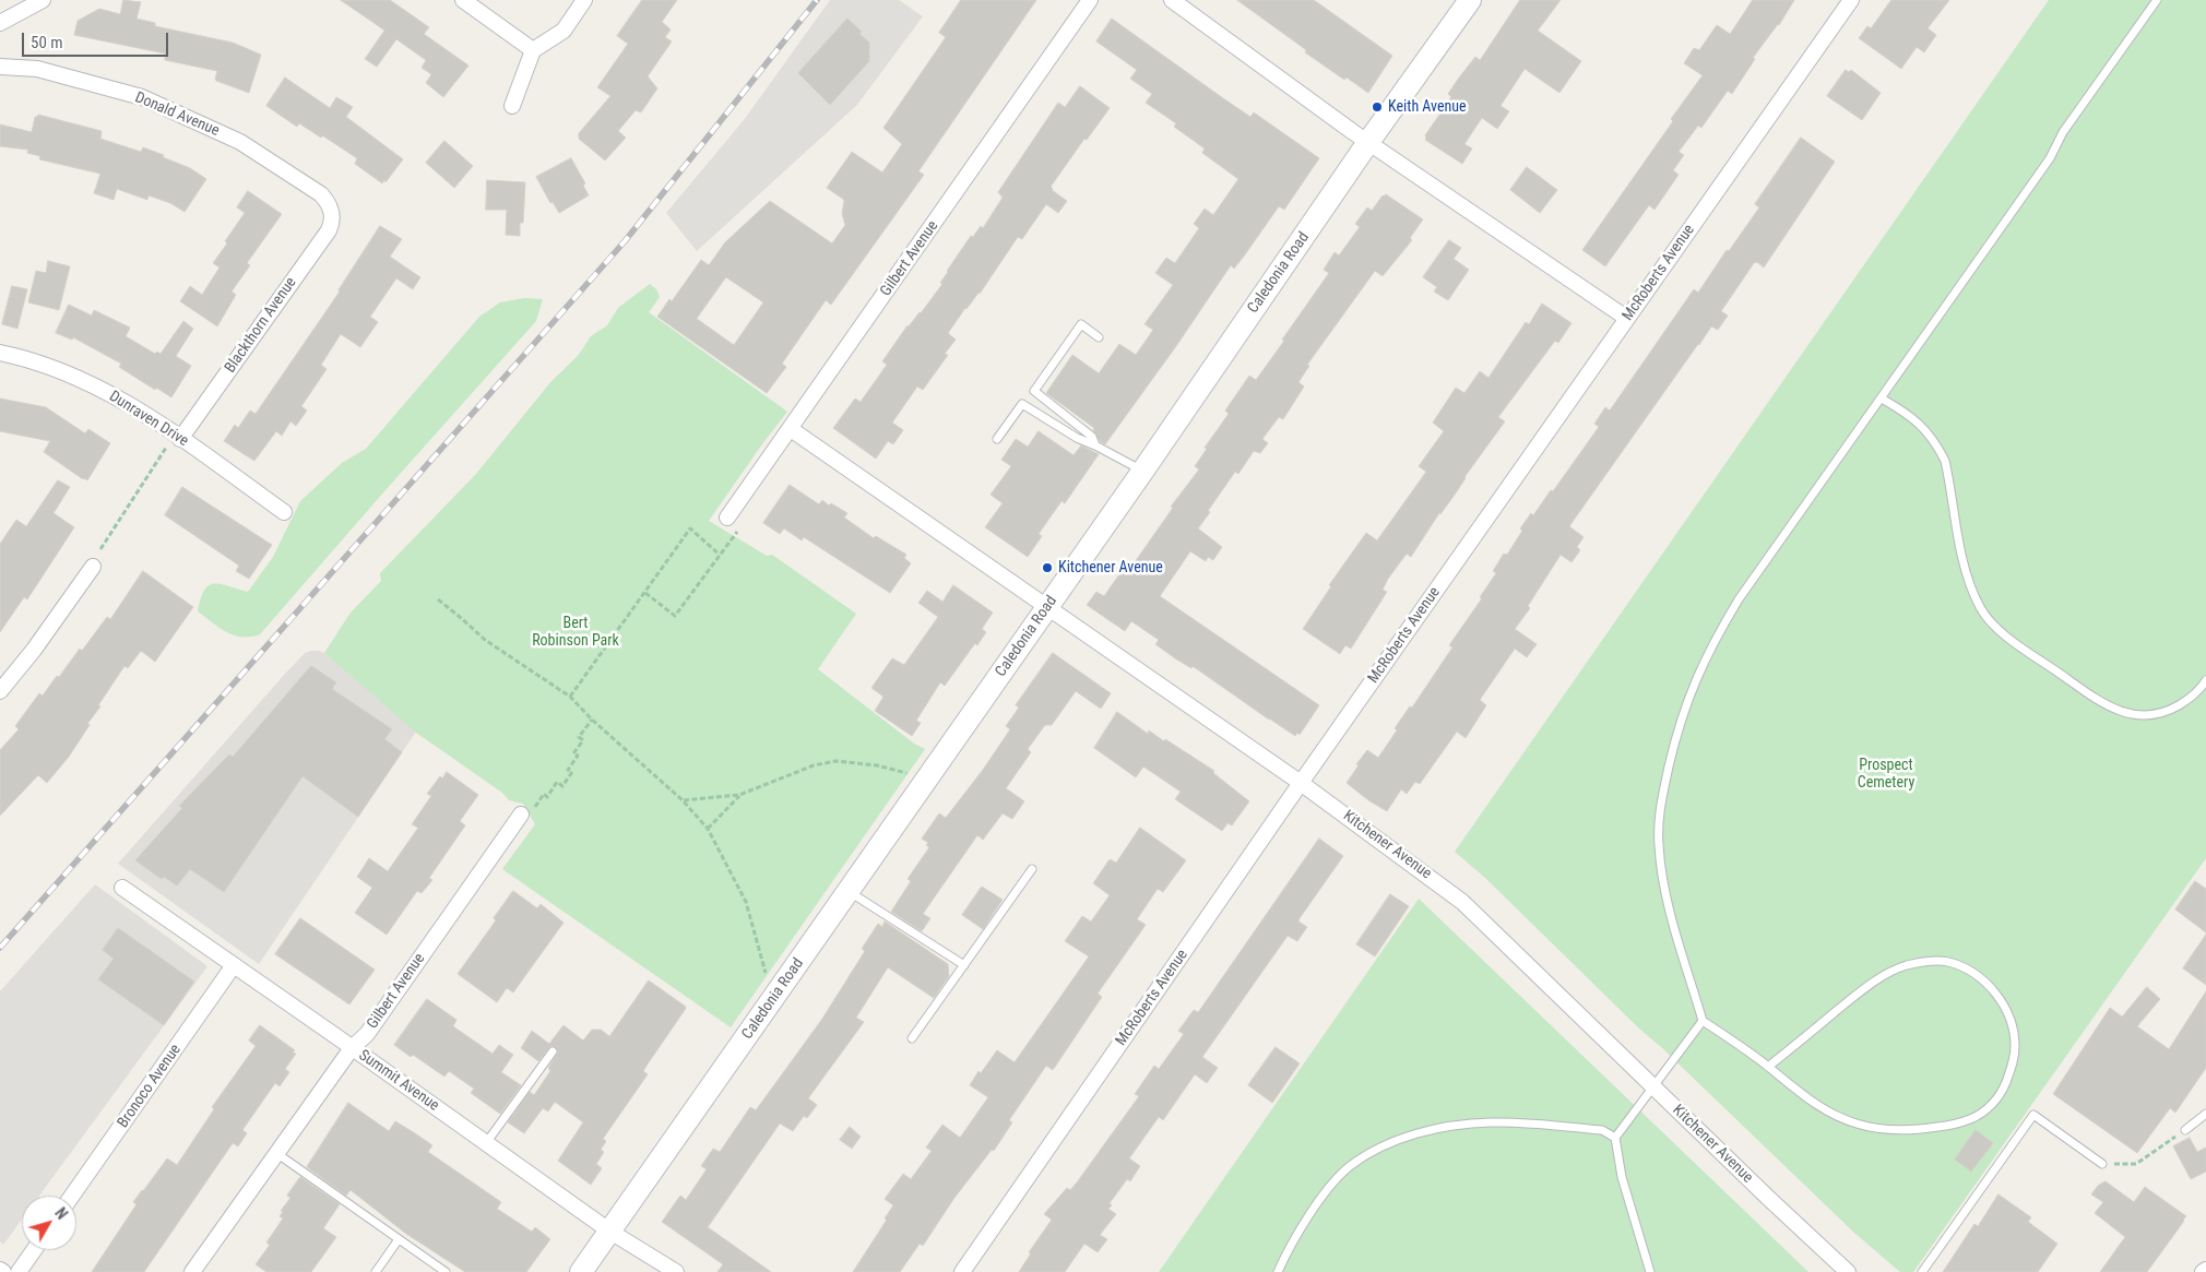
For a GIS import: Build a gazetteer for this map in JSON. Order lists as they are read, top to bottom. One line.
{"streets":{"street":["Donald Avenue","Gilbert Avenue","Caledonia Road","McRoberts Avenue","Blackthorn Avenue","Dunraven Drive","Kitchener Avenue","Summit Avenue","Bronoco Avenue"]},"crossings":[["Donald Avenue","Blackthorn Avenue"],["Gilbert Avenue","Kitchener Avenue"],["Gilbert Avenue","Summit Avenue"],["Caledonia Road","Kitchener Avenue"],["Caledonia Road","Summit Avenue"],["McRoberts Avenue","Kitchener Avenue"],["Blackthorn Avenue","Dunraven Drive"],["Summit Avenue","Bronoco Avenue"]],"parks":["Bert Robinson Park","Prospect Cemetery"],"places":["Keith Avenue","Kitchener Avenue"],"scale_bar":"50 m","north":"top right"}
